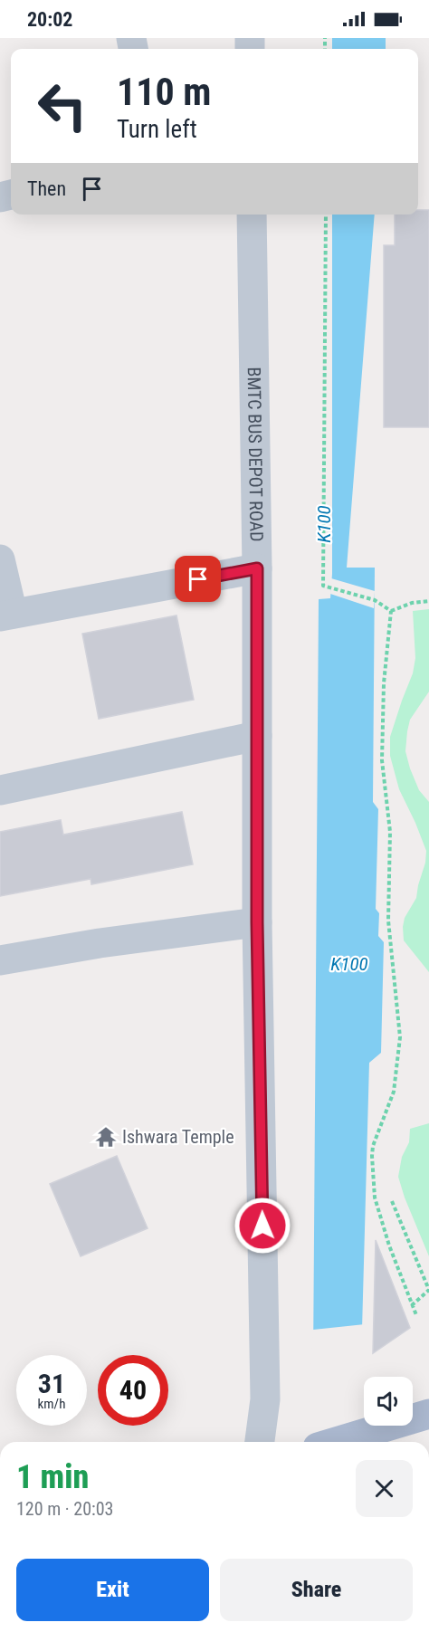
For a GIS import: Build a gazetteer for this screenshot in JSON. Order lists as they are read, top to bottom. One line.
{"streets":{"street":["BMTC BUS DEPOT ROAD"]},"water":["K100"],"places":{"temple":["Ishwara Temple"]},"page":{"status":"20:02","turn":["110 m","Turn left"],"then":"Then","speed":"31 km/h","limit":"40","heading":["1 min","120 m · 20:03"],"buttons":["Exit","Share"]}}
